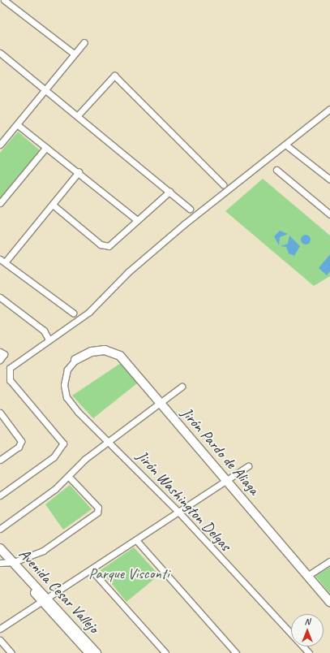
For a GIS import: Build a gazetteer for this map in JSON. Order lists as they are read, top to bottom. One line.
{"streets":{"street":["Jirón Pardo de Aliaga","Jirón Washington Delgas","Avenida Cesar Vallejo"]},"crossings":[["Jirón Pardo de Aliaga","Jirón Washington Delgas"]],"parks":["Parque Visconti"],"north":"top"}
